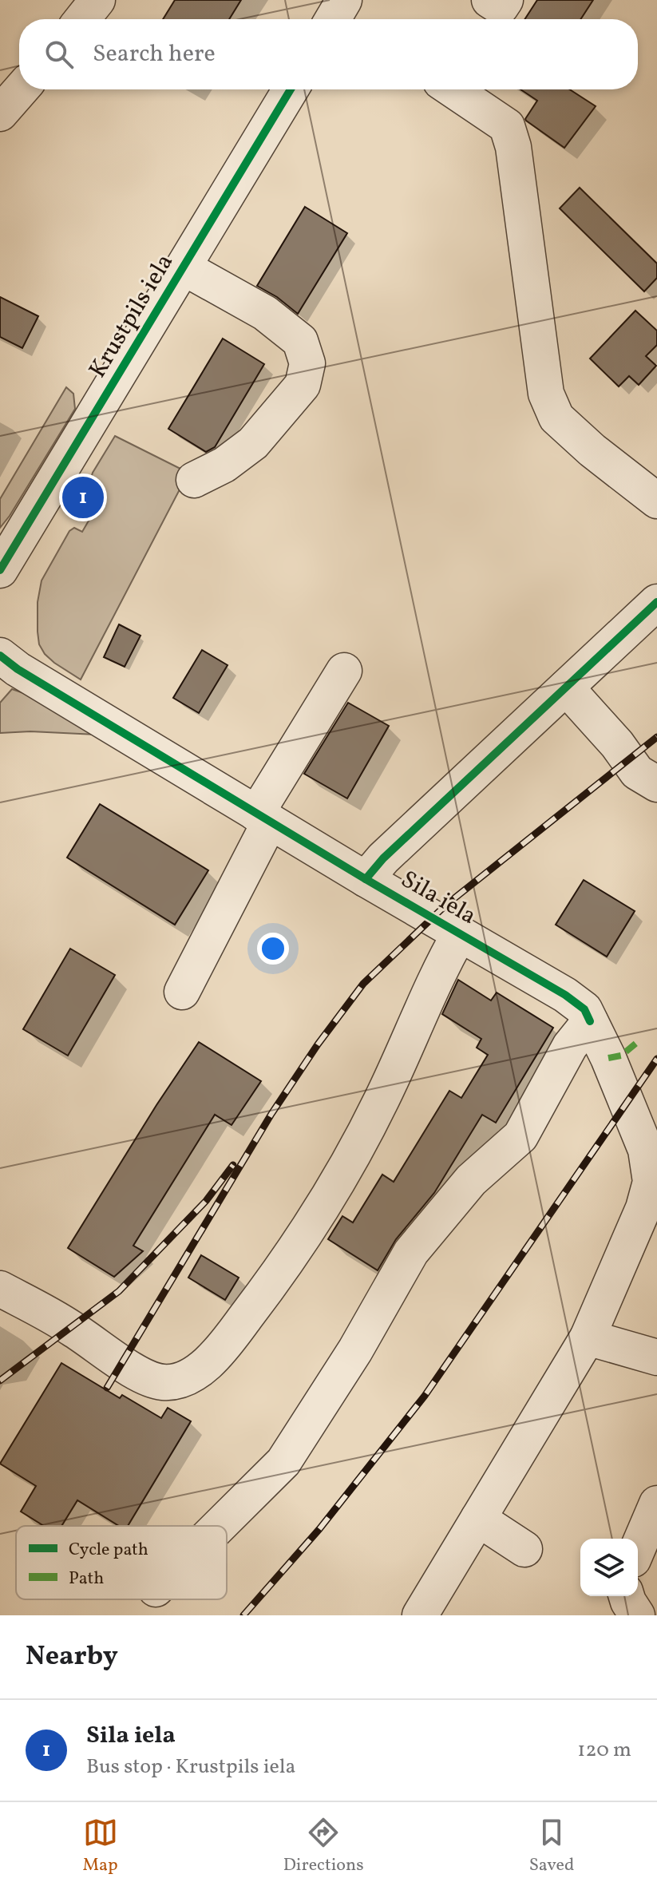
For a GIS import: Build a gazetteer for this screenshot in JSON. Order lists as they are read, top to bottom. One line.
{"streets":{"street":["Krustpils iela","Sila iela"]},"legend":["Cycle path","Path"],"page":{"search":"Search here","pins":"1","heading":"Nearby","list":[{"mark":"1","name":"Sila iela","note":"Bus stop · Krustpils iela","value":"120 m"}],"nav":["Map","Directions","Saved"]}}
